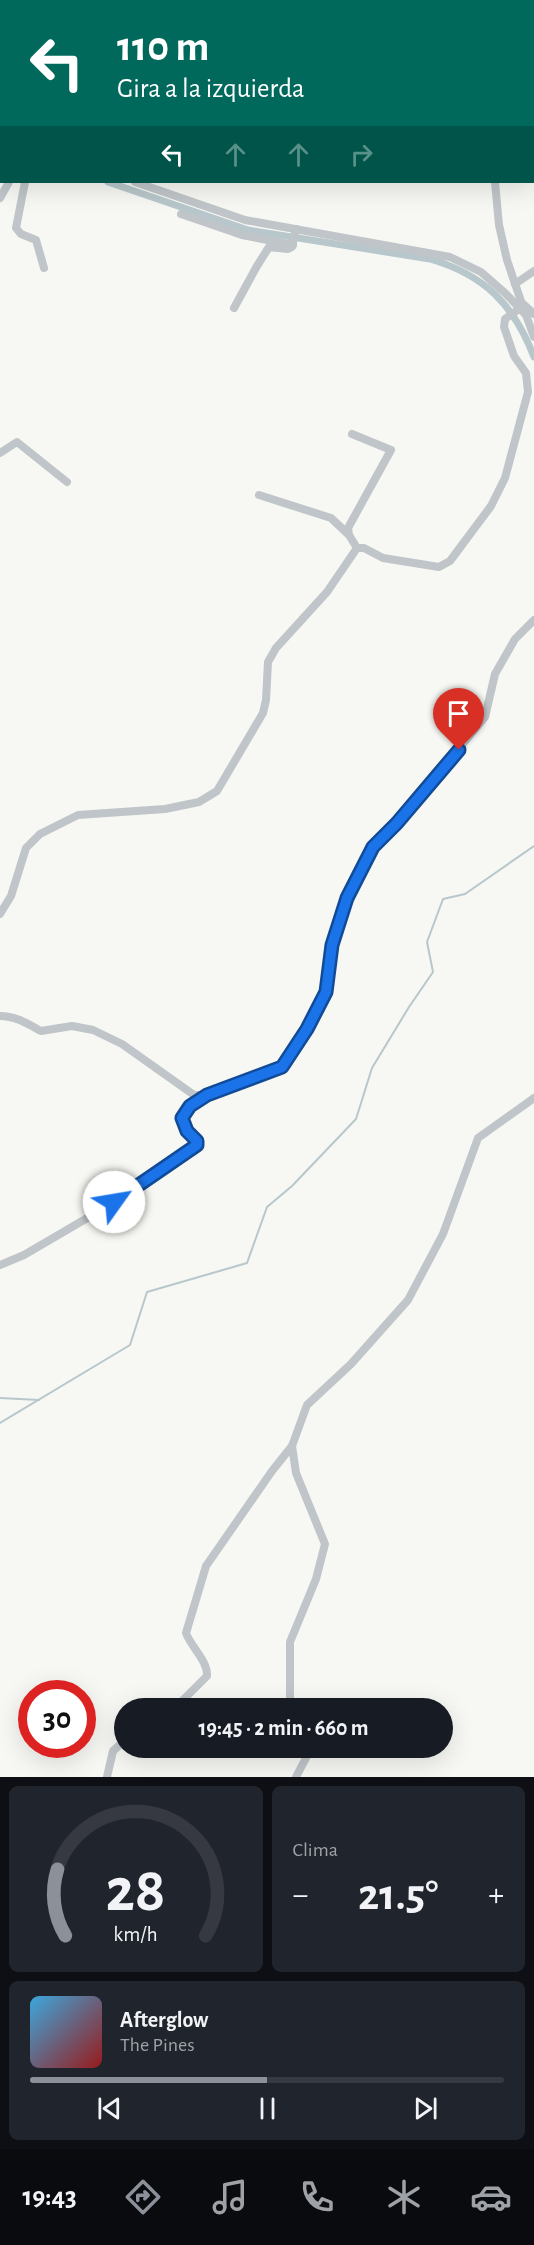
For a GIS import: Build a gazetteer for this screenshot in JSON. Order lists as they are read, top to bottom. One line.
{"page":{"turn":["110 m","Gira a la izquierda"],"limit":"30","trip":"19:45 · 2 min · 660 m","tile":"Clima","heat":["−","21.5°","+"],"song":["Afterglow","The Pines"],"tabs":"19:43","gauge":["28","km/h"]}}
